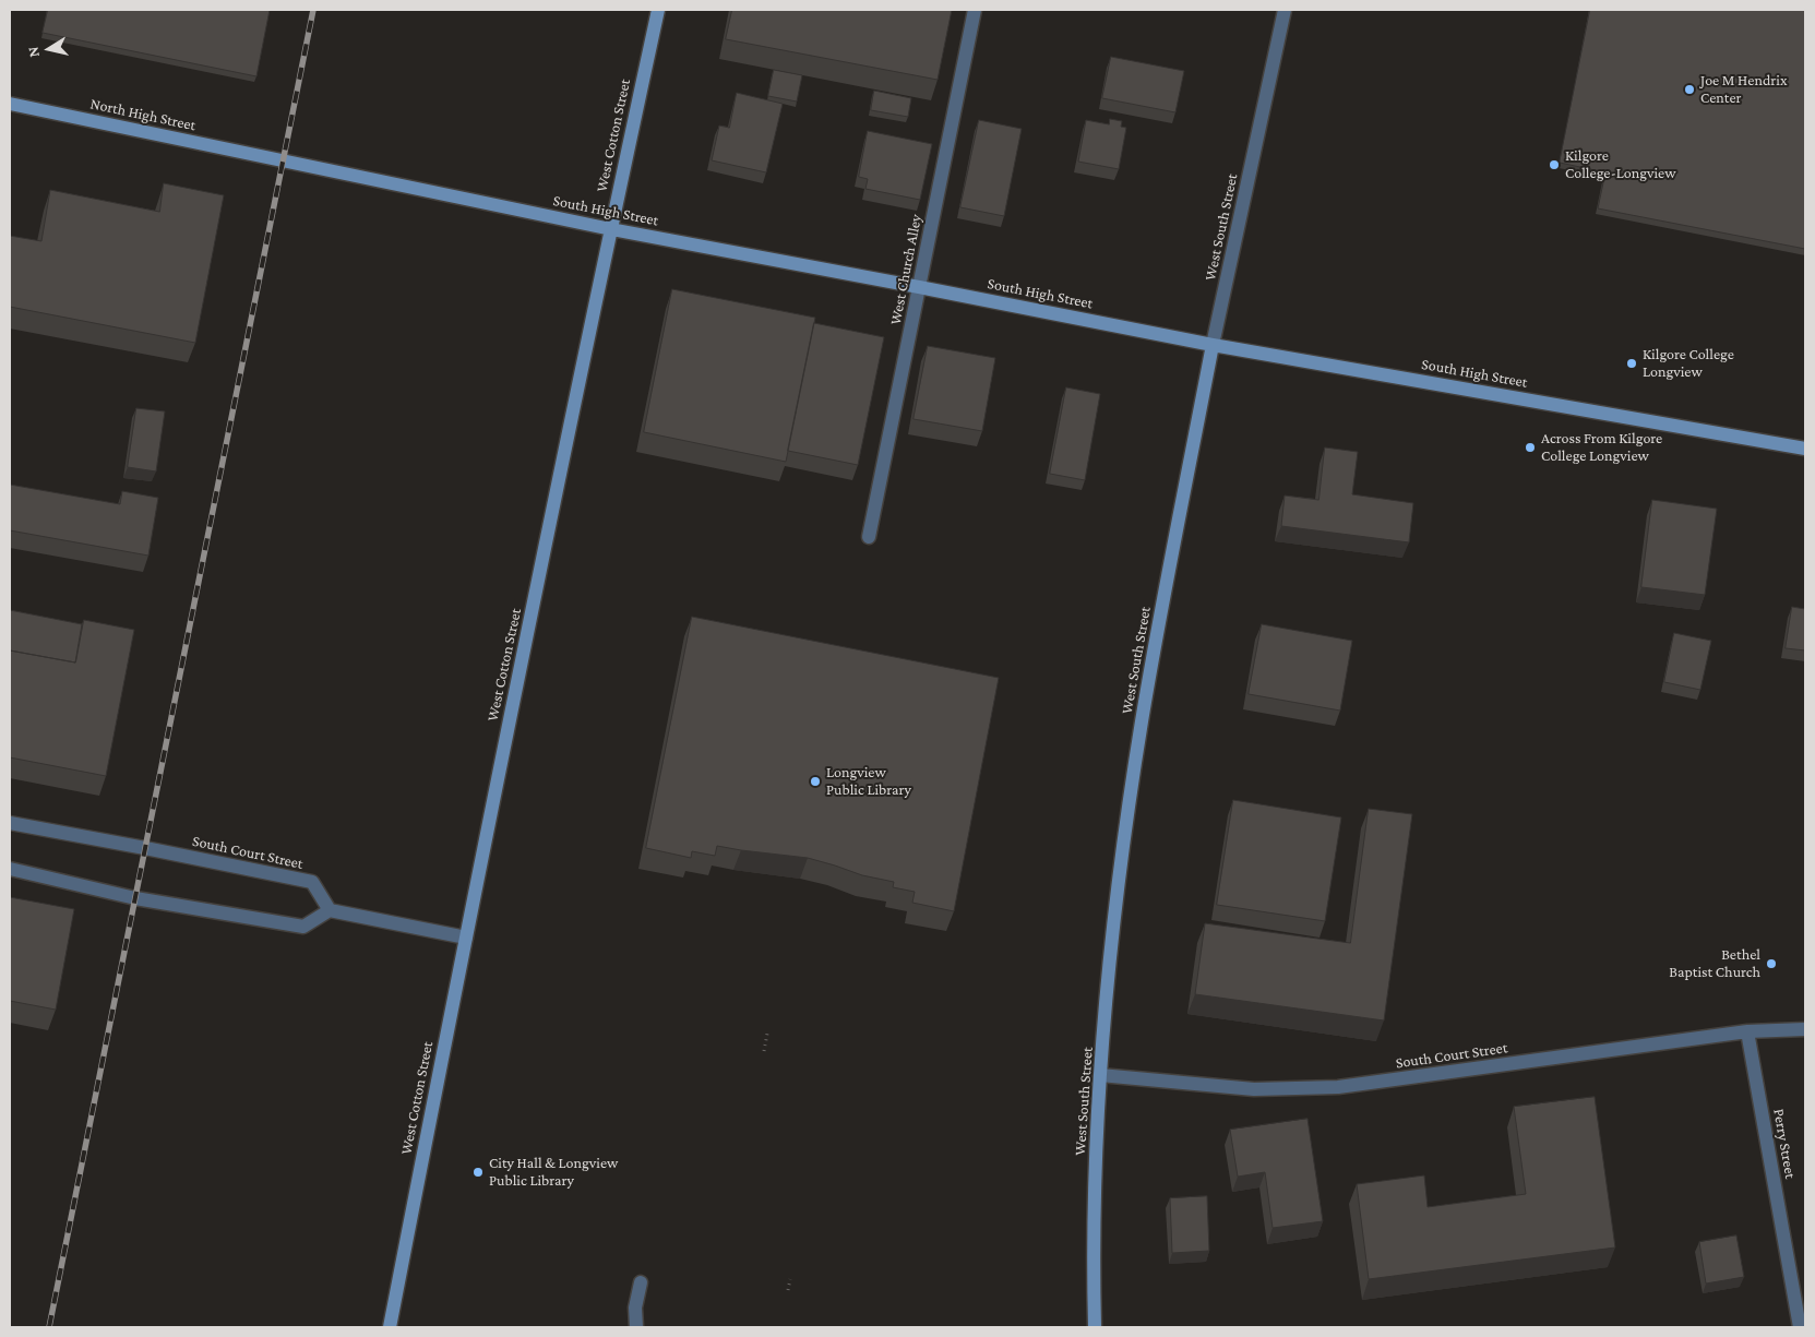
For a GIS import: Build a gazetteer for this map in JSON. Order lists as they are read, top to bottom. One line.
{"streets":{"main road":["North High Street","West Cotton Street","South High Street","West South Street"],"street":["West Church Alley","South Court Street","Perry Street"]},"crossings":[["North High Street","South High Street"],["West Cotton Street","South High Street"],["South High Street","West South Street"],["South High Street","West Church Alley"],["West South Street","South Court Street"],["South Court Street","Perry Street"]],"places":["Joe M Hendrix Center","Kilgore College-Longview","Kilgore College Longview","Across From Kilgore College Longview","Longview Public Library","Bethel Baptist Church","City Hall & Longview Public Library"],"north":"left"}
